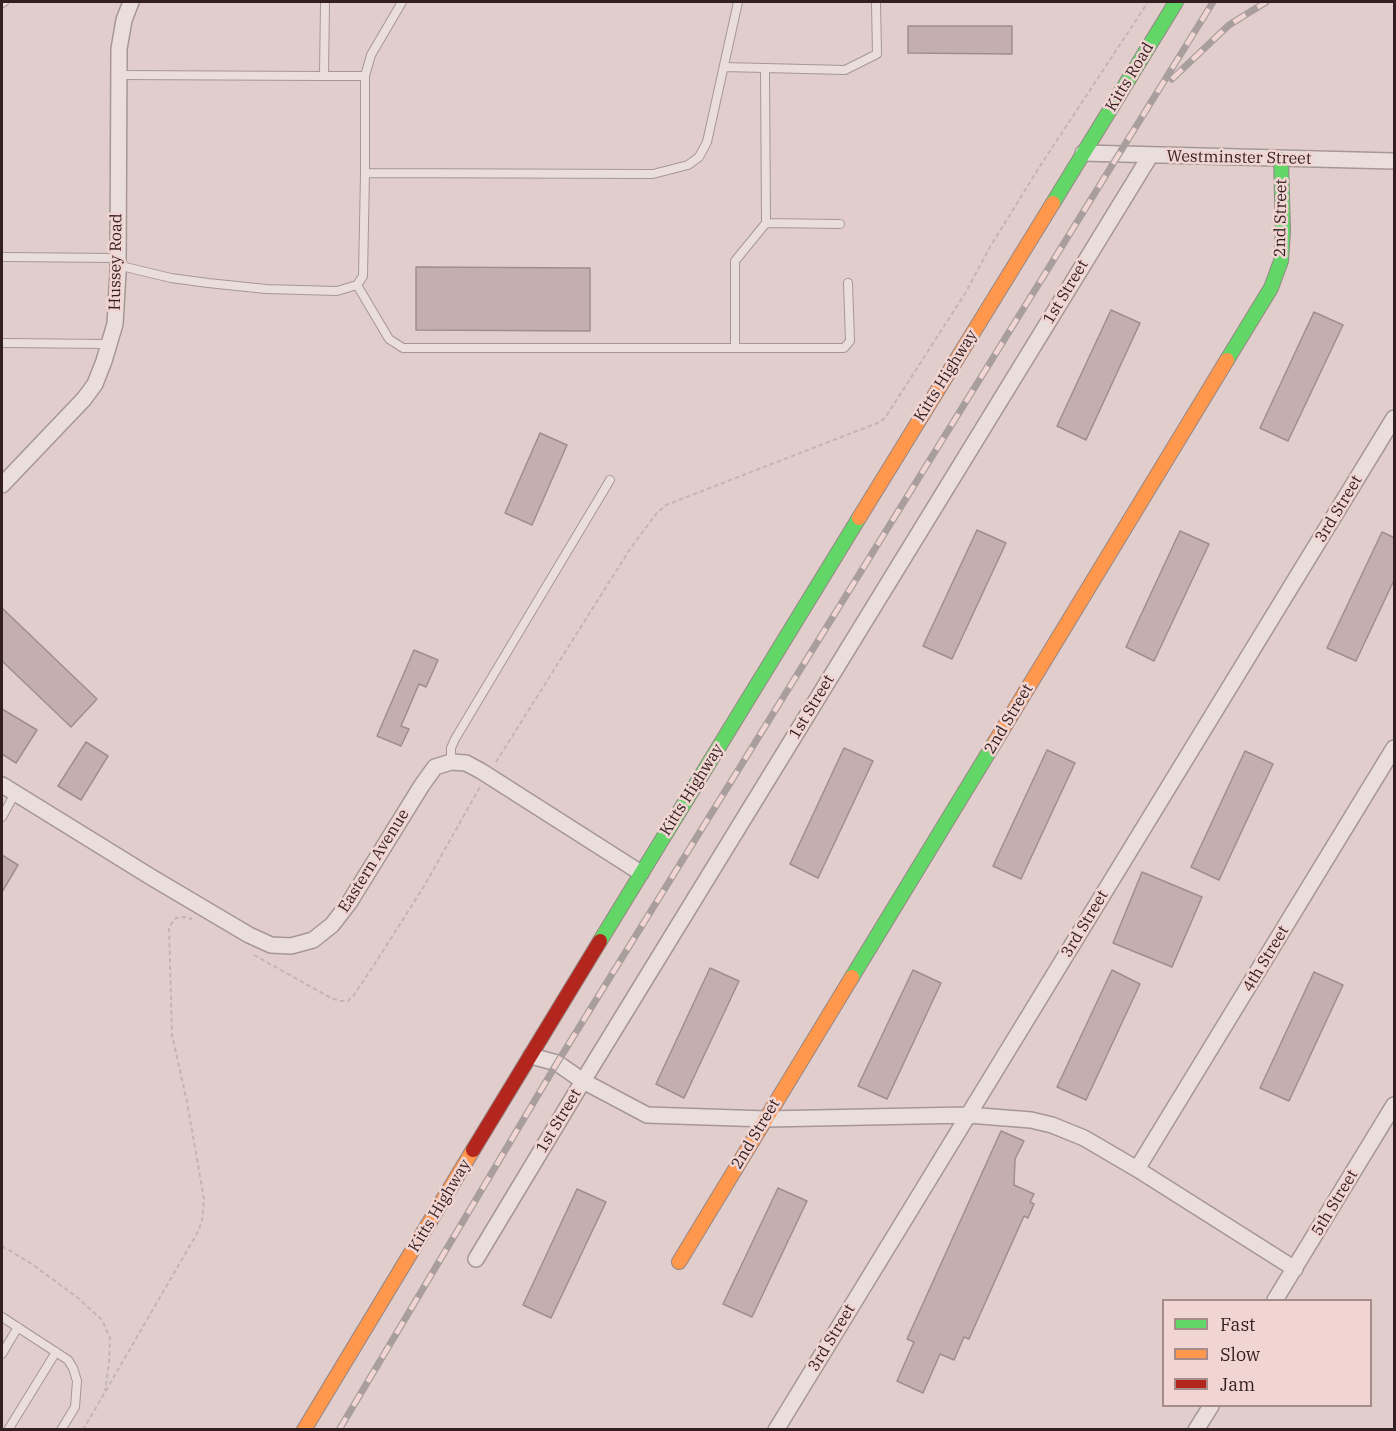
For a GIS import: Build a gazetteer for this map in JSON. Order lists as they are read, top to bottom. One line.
{"streets":{"street":["Kitts Road","Westminster Street","2nd Street","Hussey Road","1st Street","Kitts Highway","3rd Street","Eastern Avenue","4th Street","5th Street"]},"crossings":[["Kitts Road","Westminster Street"],["Kitts Road","Kitts Highway"],["Westminster Street","2nd Street"],["Westminster Street","1st Street"],["Westminster Street","Kitts Highway"]],"legend":["Fast","Slow","Jam"]}
